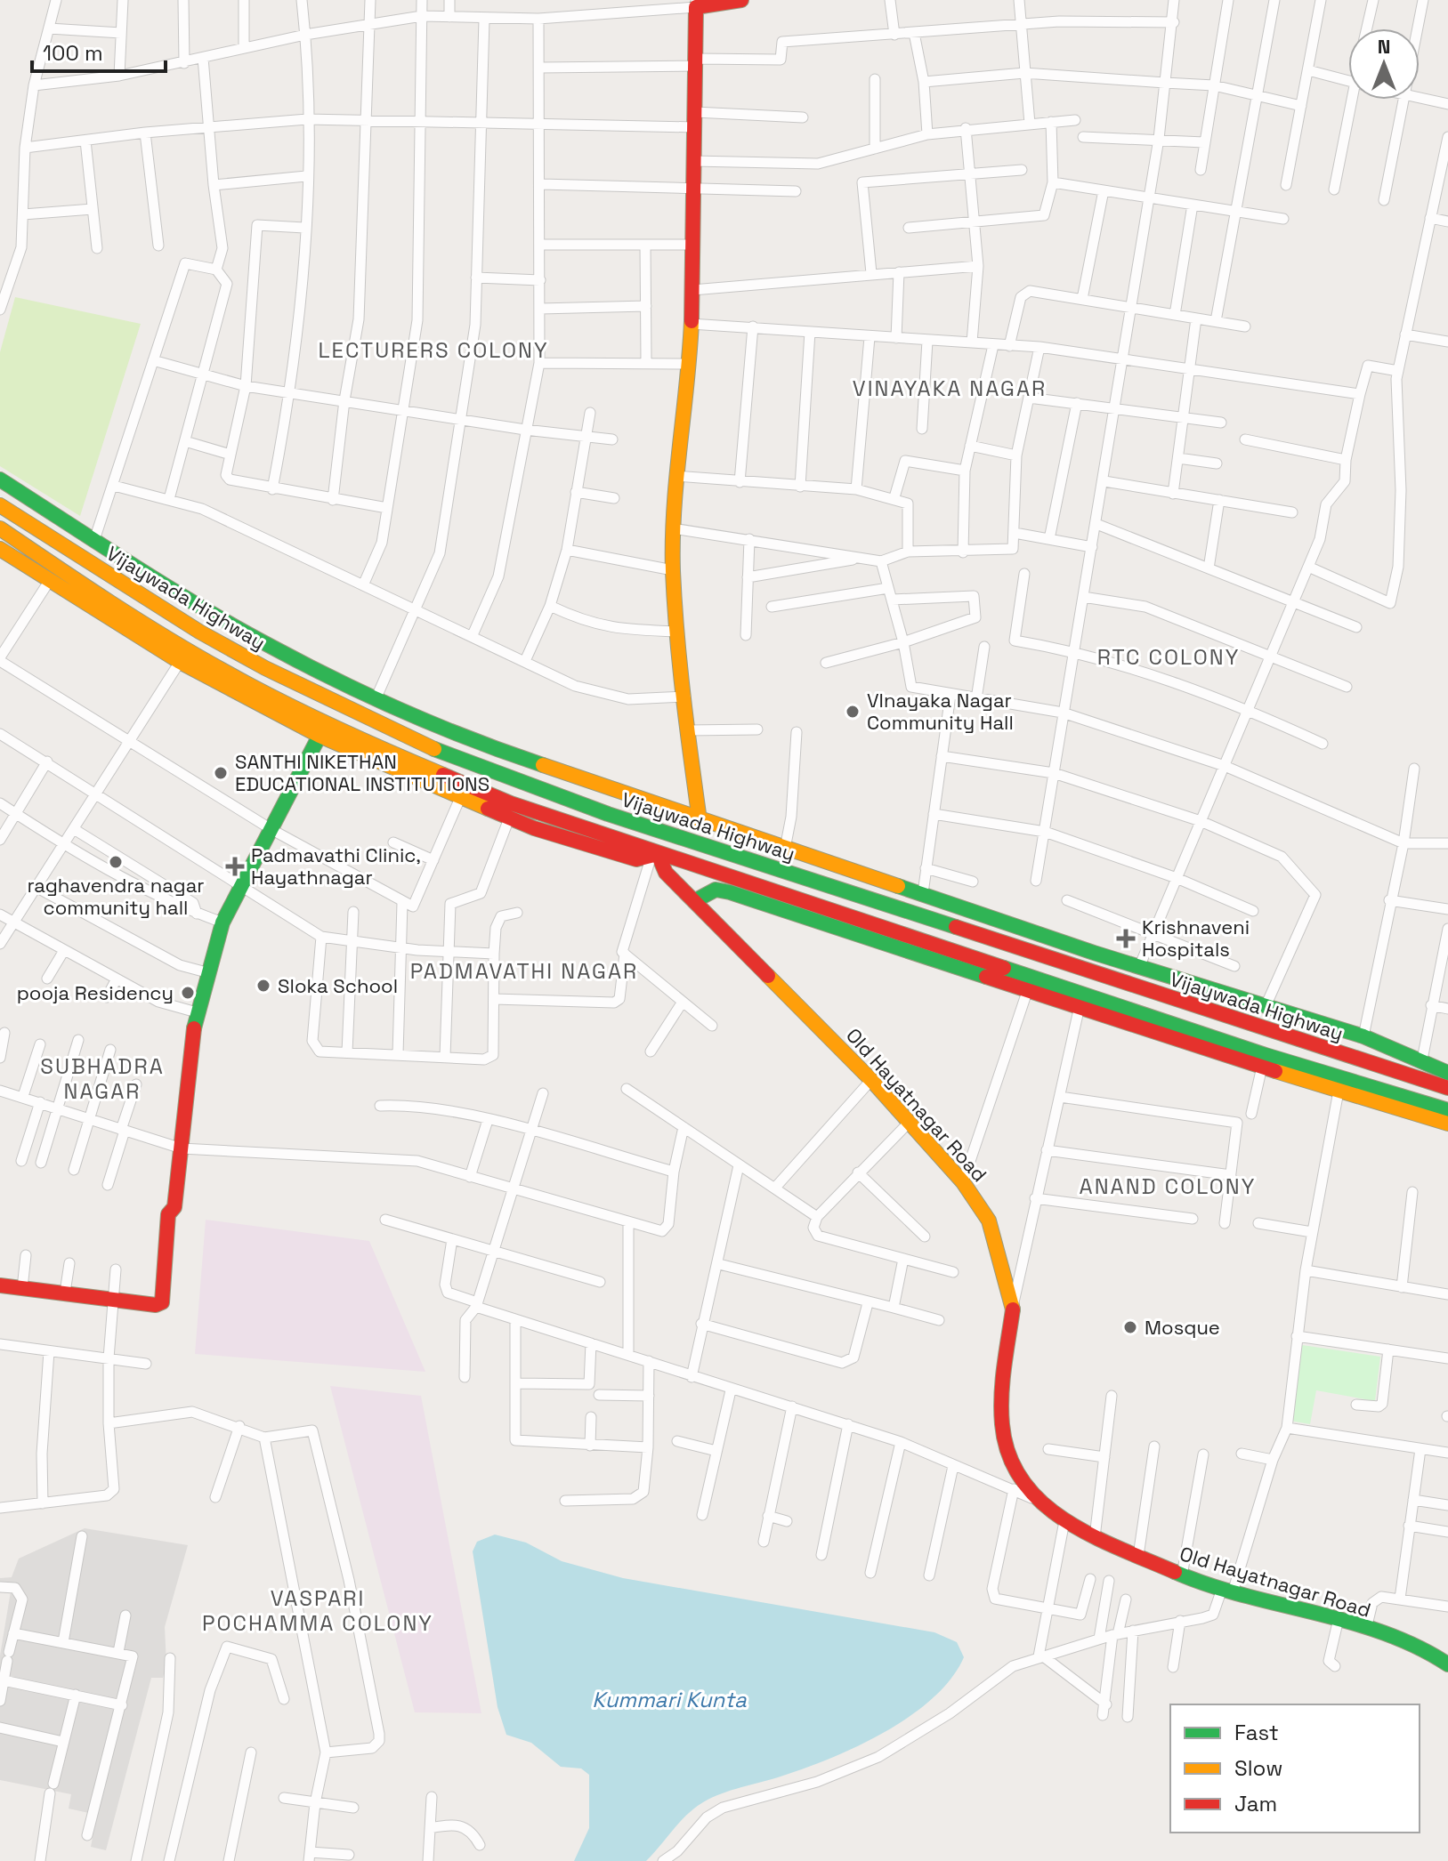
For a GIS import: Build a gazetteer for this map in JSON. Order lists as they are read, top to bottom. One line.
{"streets":{"main road":["Vijaywada Highway","Old Hayatnagar Road"]},"crossings":[["Vijaywada Highway","Old Hayatnagar Road"]],"districts":["LECTURERS COLONY","VINAYAKA NAGAR","RTC COLONY","PADMAVATHI NAGAR","SUBHADRA NAGAR","ANAND COLONY","VASPARI POCHAMMA COLONY"],"water":["Kummari Kunta"],"places":{"other":["VInayaka Nagar Community Hall","SANTHI NIKETHAN EDUCATIONAL INSTITUTIONS","raghavendra nagar community hall","Sloka School","pooja Residency","Mosque"],"health":["Padmavathi Clinic, Hayathnagar","Krishnaveni Hospitals"]},"legend":["Fast","Slow","Jam"],"scale_bar":"100 m","north":"top"}
